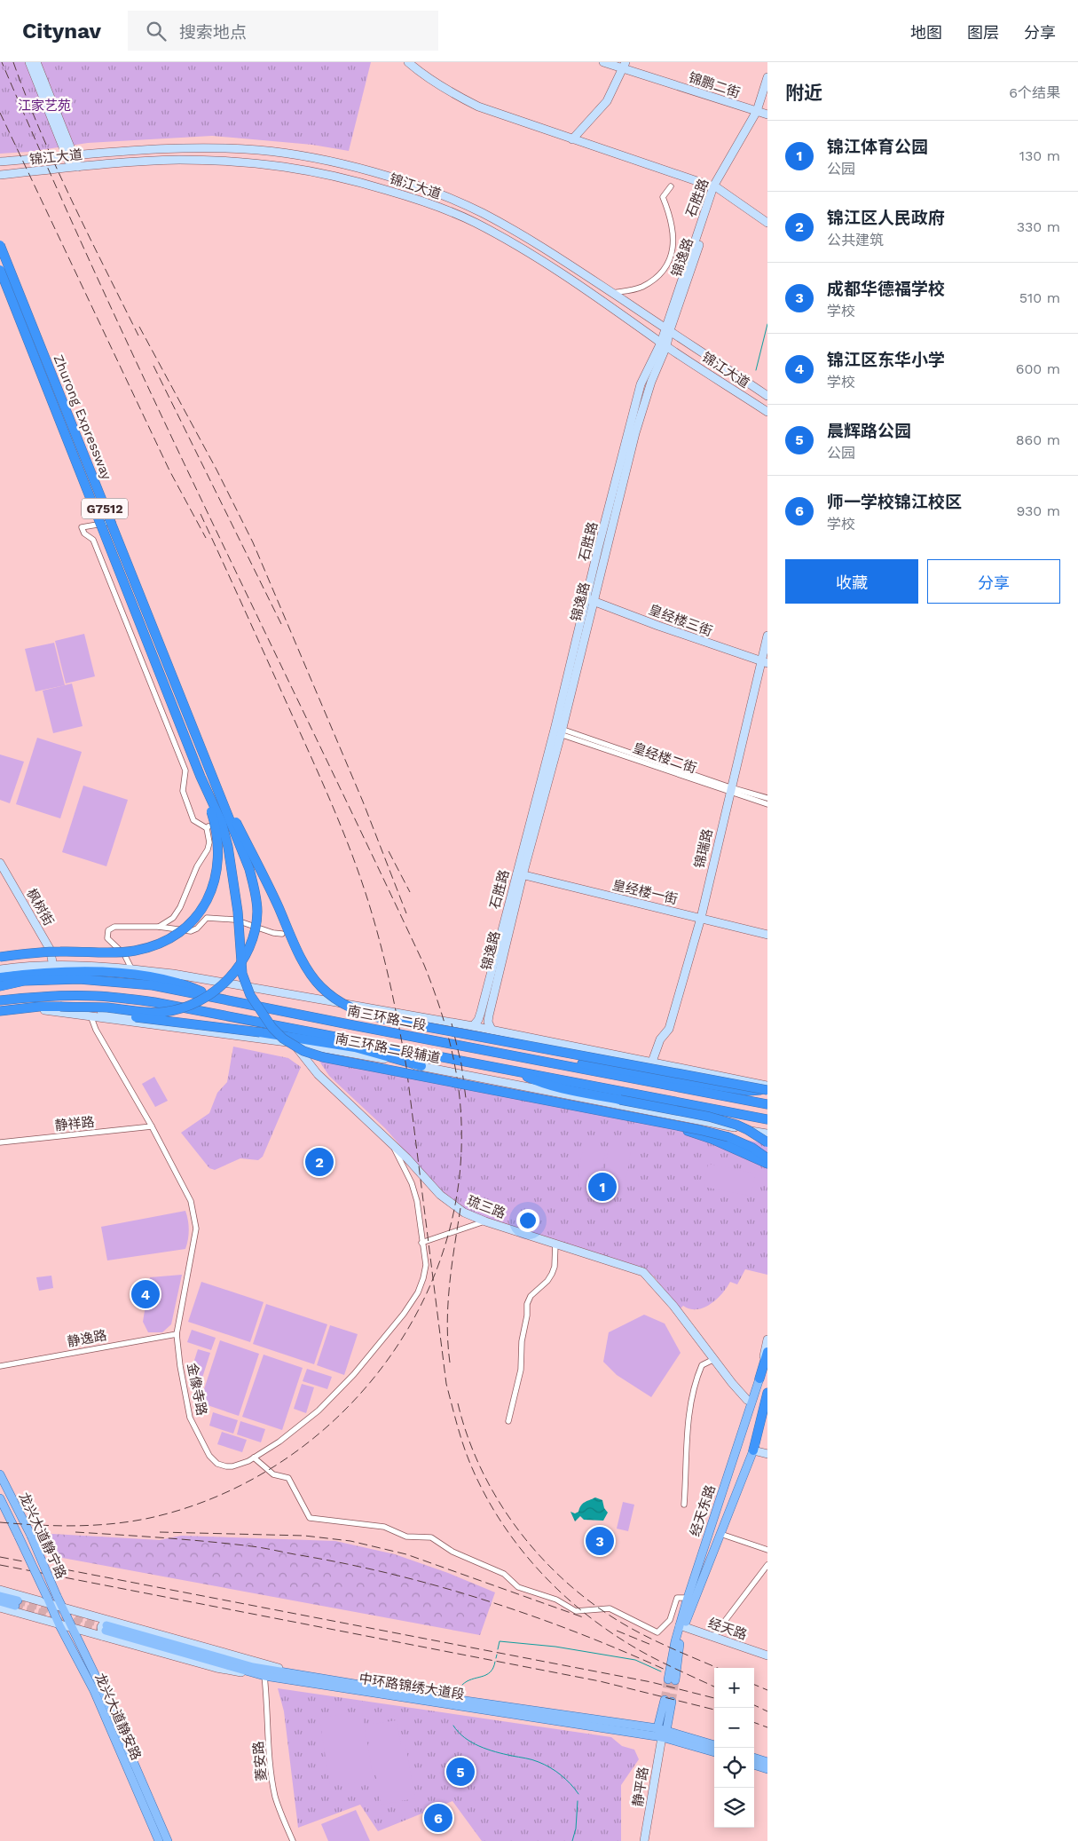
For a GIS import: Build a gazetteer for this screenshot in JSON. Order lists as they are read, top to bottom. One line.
{"streets":{"highway":["Zhurong Expressway","G7512","南三环路二段","经天东路"],"main road":["龙兴大道静宁路","中环路锦绣大道段","龙兴大道静安路"],"street":["锦鹏二街","锦江大道","石胜路","锦逸路","皇经楼三街","皇经楼二街","锦瑞路","皇经楼一街","枫树街","南三环路二段辅道","静祥路","琉三路","静逸路","金像寺路","经天路","菱安路","静平路"]},"crossings":[["锦鹏二街","石胜路"],["锦江大道","石胜路"],["锦江大道","锦逸路"],["石胜路","锦逸路"],["石胜路","皇经楼三街"],["石胜路","皇经楼二街"],["石胜路","皇经楼一街"],["锦逸路","皇经楼一街"],["皇经楼三街","锦瑞路"],["皇经楼二街","锦瑞路"],["锦瑞路","皇经楼一街"],["南三环路二段辅道","琉三路"],["南三环路二段辅道","金像寺路"],["静祥路","金像寺路"],["琉三路","金像寺路"],["琉三路","经天东路"],["静逸路","金像寺路"],["经天东路","经天路"],["龙兴大道静宁路","龙兴大道静安路"],["中环路锦绣大道段","菱安路"],["中环路锦绣大道段","静平路"]],"parks":["江家艺苑"],"page":{"header":"Citynav","search":"搜索地点","nav":["地图","图层","分享"],"heading":["附近","6个结果"],"list":[{"mark":"1","name":"锦江体育公园","note":"公园","value":"130 m"},{"mark":"2","name":"锦江区人民政府","note":"公共建筑","value":"330 m"},{"mark":"3","name":"成都华德福学校","note":"学校","value":"510 m"},{"mark":"4","name":"锦江区东华小学","note":"学校","value":"600 m"},{"mark":"5","name":"晨辉路公园","note":"公园","value":"860 m"},{"mark":"6","name":"师一学校锦江校区","note":"学校","value":"930 m"}],"buttons":["收藏","分享"],"pins":["2","1","4","3","5","6"],"map_buttons":["+","−"]}}
